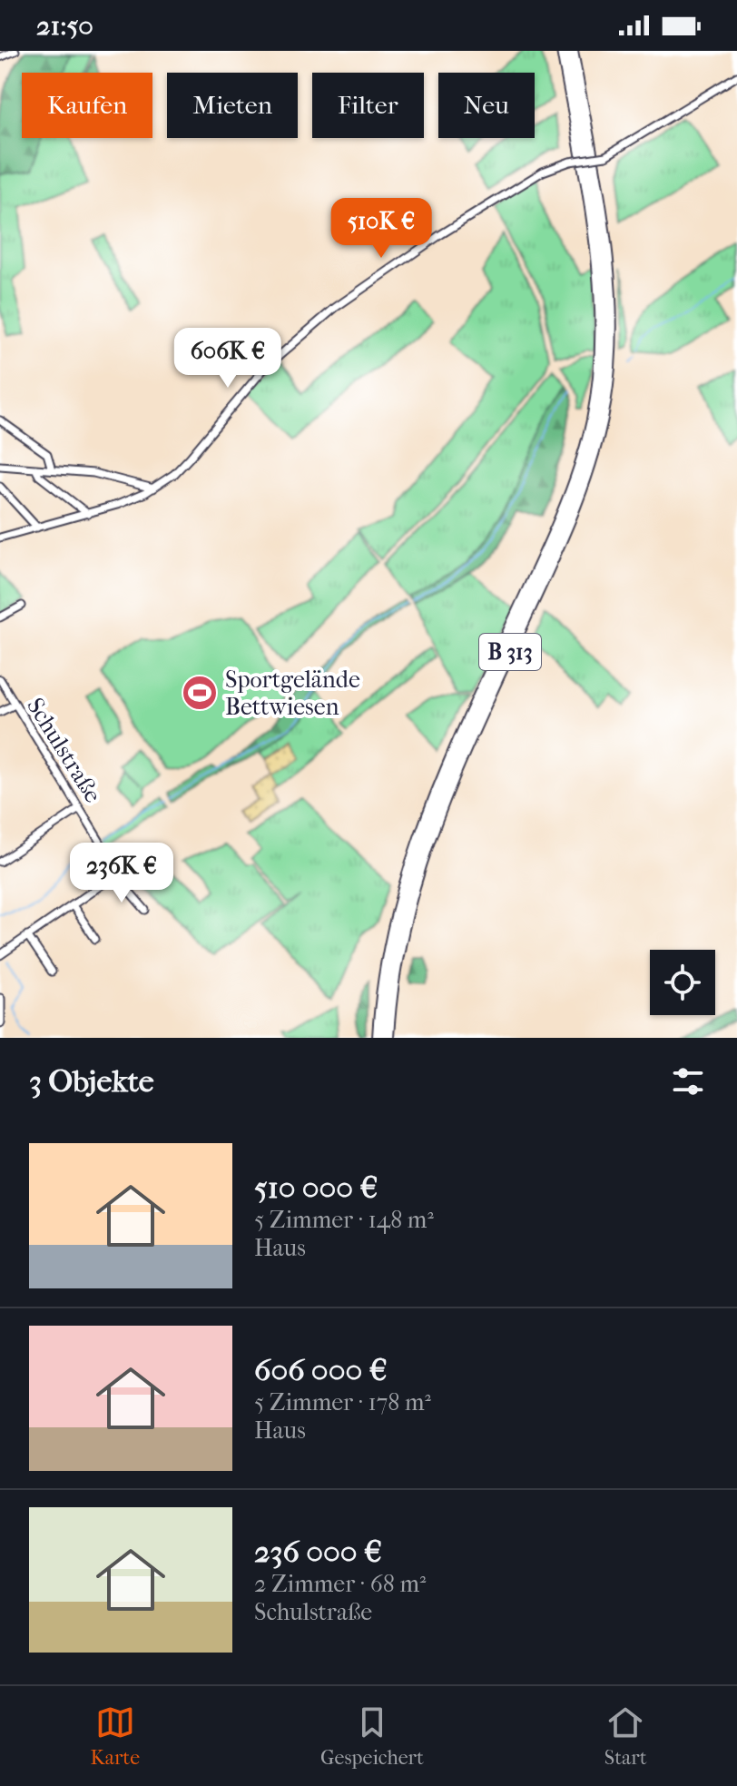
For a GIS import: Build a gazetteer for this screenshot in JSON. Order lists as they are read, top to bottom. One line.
{"streets":{"highway":["B 313"],"street":["Schulstraße"]},"places":{"sports":["Sportgelände Bettwiesen"]},"page":{"status":"21:50","chip":["Kaufen","Mieten","Filter","Neu"],"price":["510K €","606K €","236K €"],"heading":"3 Objekte","list":[{"name":"510 000 €","note":"5 Zimmer · 148 m² · Haus"},{"name":"606 000 €","note":"5 Zimmer · 178 m² · Haus"},{"name":"236 000 €","note":"2 Zimmer · 68 m² · Schulstraße"}],"tabs":["Karte","Gespeichert","Start"]}}
